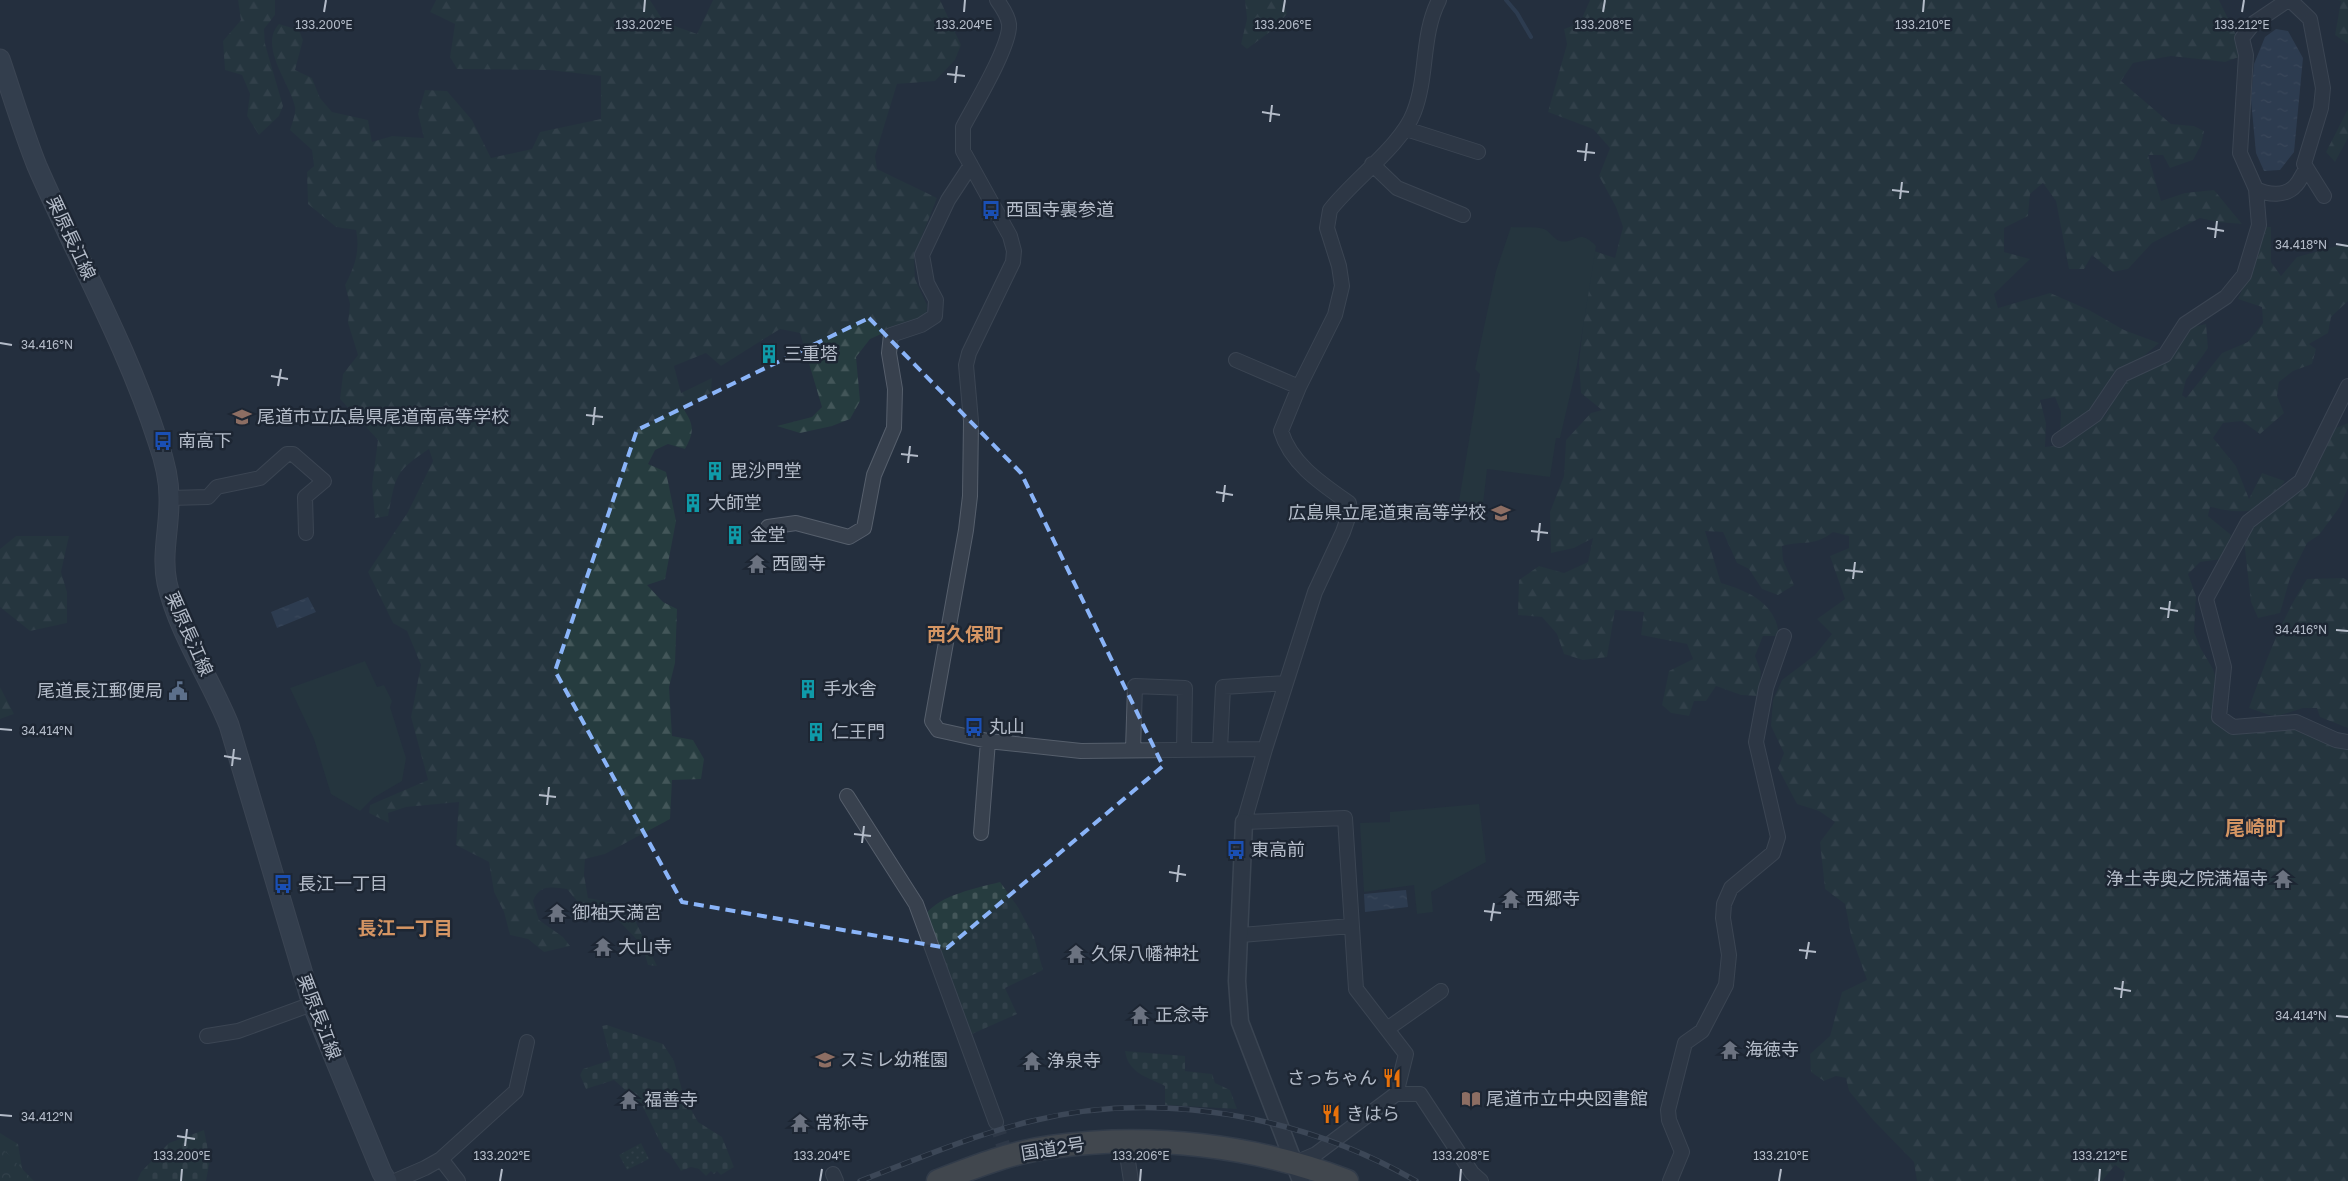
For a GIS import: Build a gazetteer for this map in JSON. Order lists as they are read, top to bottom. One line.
{"streets":{"highway":["国道2号"],"main road":["栗原長江線"]},"districts":["西久保町","尾崎町","長江一丁目"],"places":{"bus stop":["西国寺裏参道","南高下","丸山","東高前","長江一丁目"],"building":["三重塔","毘沙門堂","大師堂","金堂","手水舎","仁王門"],"school or university":["尾道市立広島県尾道南高等学校","広島県立尾道東高等学校","スミレ幼稚園"],"temple":["西國寺","浄土寺奥之院満福寺","西郷寺","御袖天満宮","大山寺","久保八幡神社","正念寺","海徳寺","浄泉寺","福善寺","常称寺"],"public building":["尾道長江郵便局"],"restaurant":["さっちゃん","きはら"],"library":["尾道市立中央図書館"]},"coordinates":["133.200°E","133.202°E","133.204°E","133.206°E","133.208°E","133.210°E","133.212°E","34.418°N","34.416°N","34.414°N","34.412°N"]}
